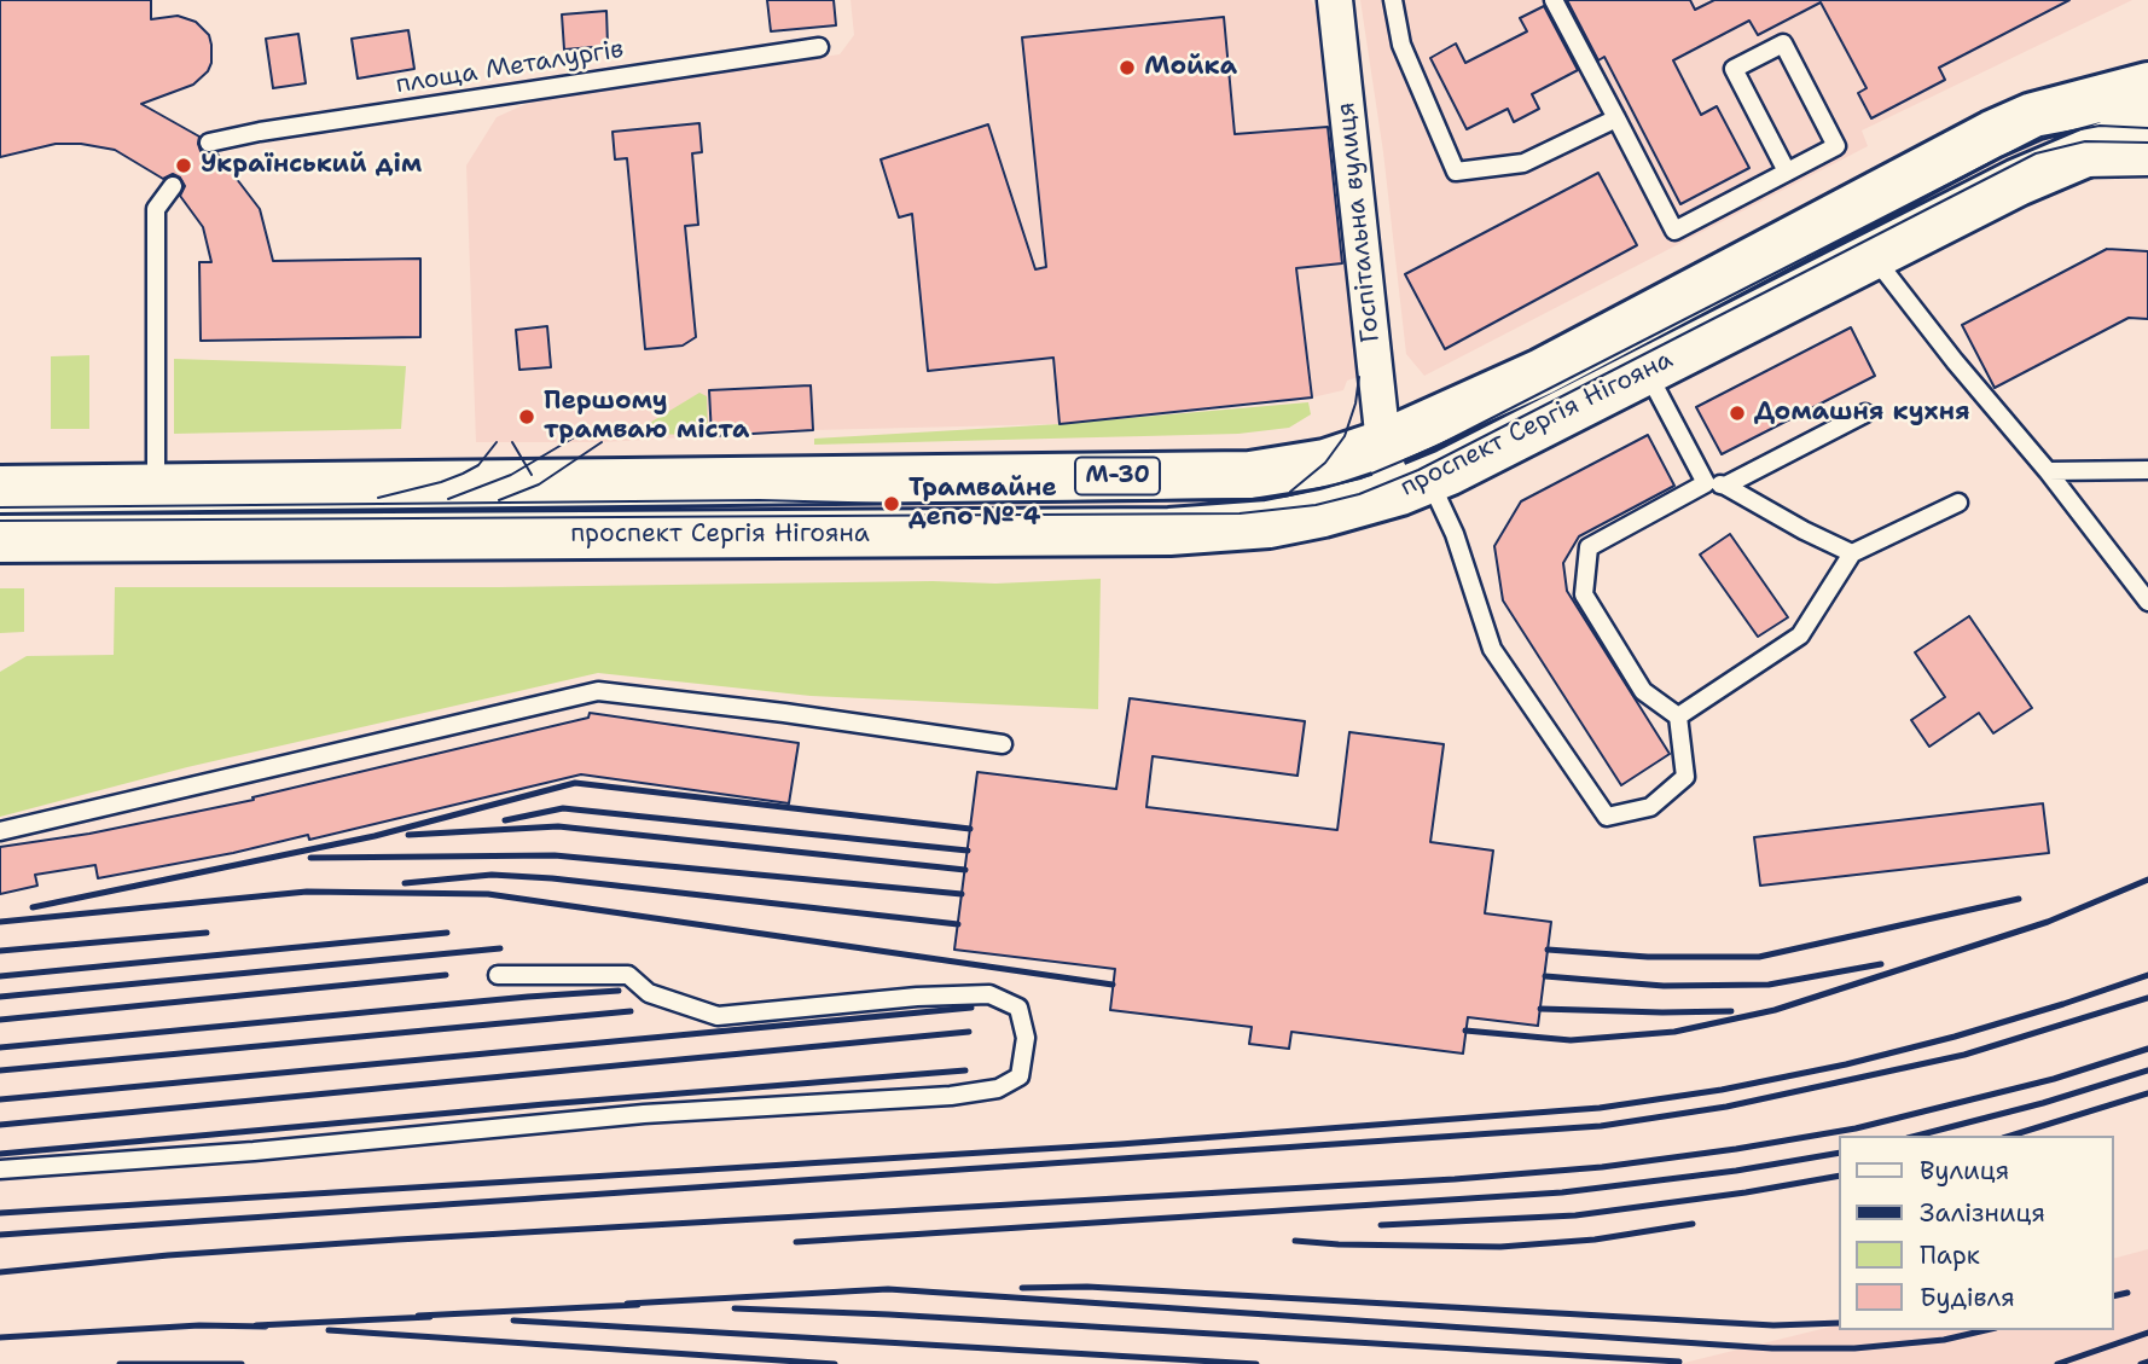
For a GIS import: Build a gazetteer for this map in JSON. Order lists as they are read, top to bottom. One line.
{"streets":{"highway":["проспект Сергія Нігояна","М-30"],"street":["Госпітальна вулиця"],"lane":["площа Металургів"]},"crossings":[["Госпітальна вулиця","проспект Сергія Нігояна"]],"places":["Мойка","Український дім","Домашня кухня","Першому трамваю міста","Трамвайне депо № 4"],"legend":["Вулиця","Залізниця","Парк","Будівля"]}
